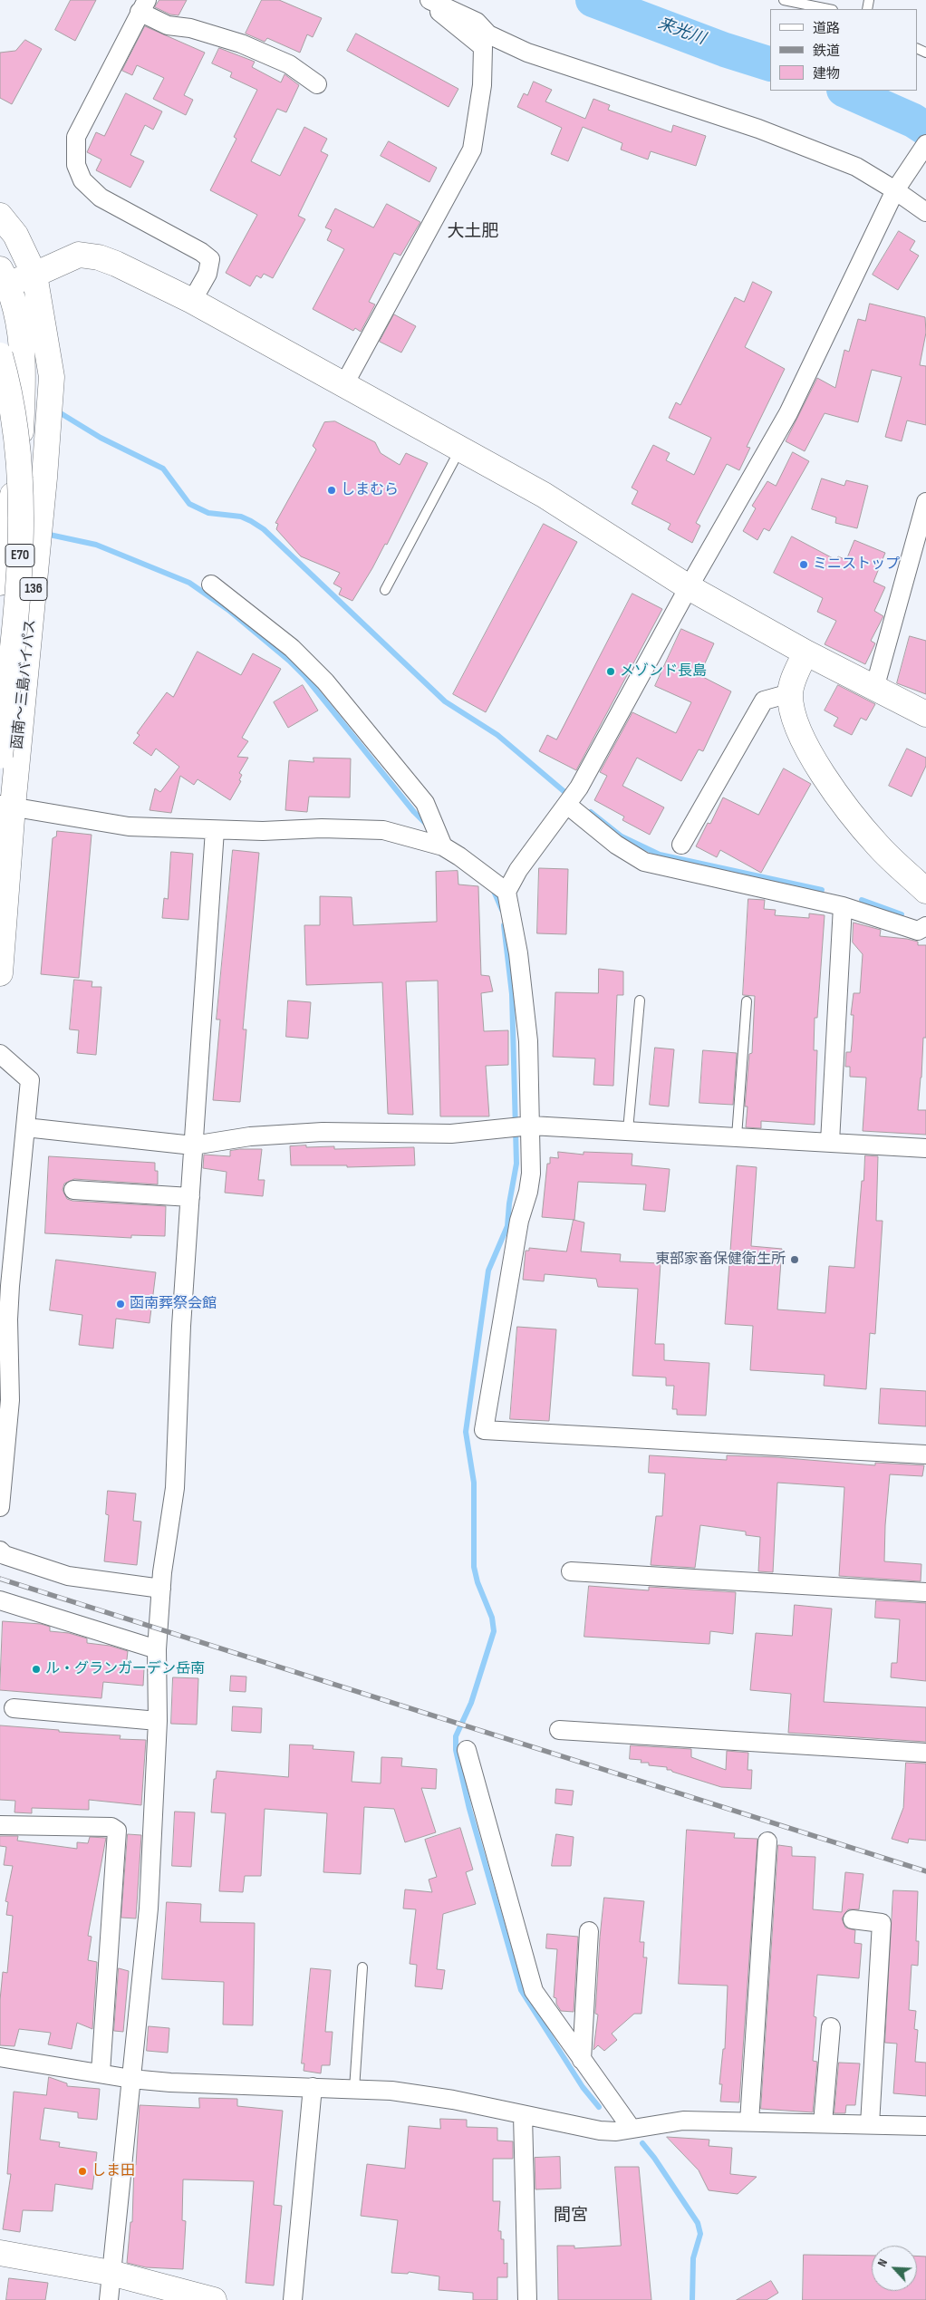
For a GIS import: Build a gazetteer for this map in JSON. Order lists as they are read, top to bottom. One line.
{"streets":{"main road":["E70","136","函南～三島バイパス"]},"districts":["大土肥","間宮"],"water":["来光川"],"places":["しまむら","ミニストップ","メゾンド長島","東部家畜保健衛生所","函南葬祭会館","ル・グランガーデン岳南","しま田"],"legend":["道路","鉄道","建物"],"north":"top left"}
